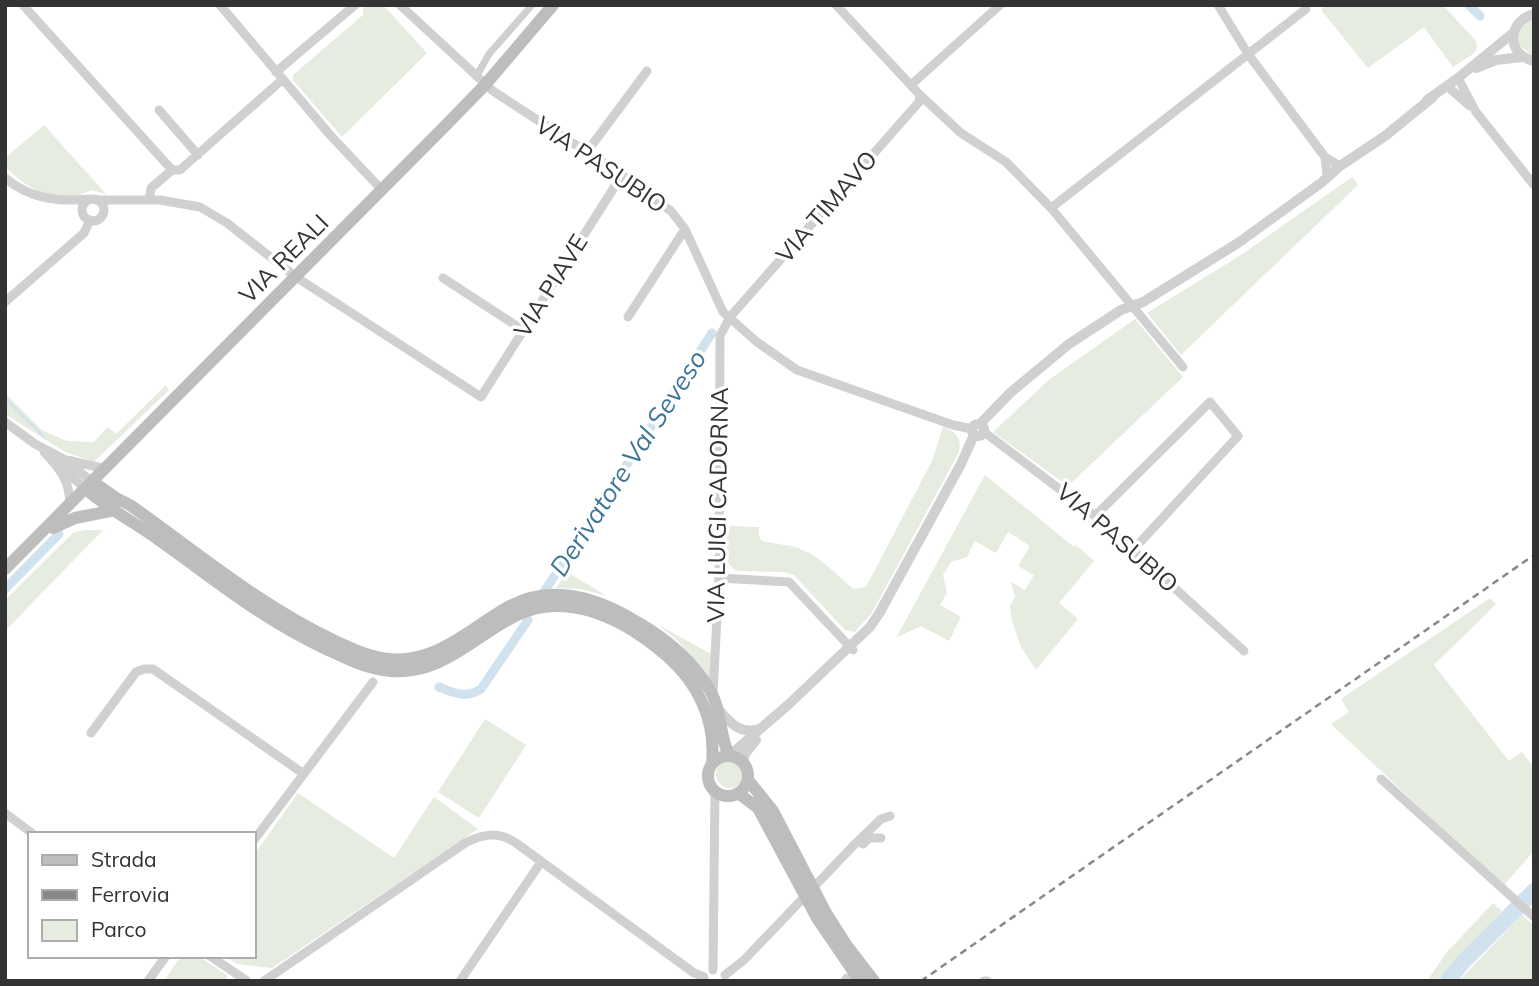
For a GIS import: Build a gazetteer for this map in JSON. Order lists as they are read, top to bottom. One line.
{"streets":{"main road":["VIA REALI"],"street":["VIA PASUBIO","VIA TIMAVO","VIA PIAVE","VIA LUIGI CADORNA"]},"crossings":[["VIA PASUBIO","VIA TIMAVO"],["VIA PASUBIO","VIA REALI"],["VIA PASUBIO","VIA PIAVE"],["VIA PASUBIO","VIA LUIGI CADORNA"],["VIA TIMAVO","VIA LUIGI CADORNA"],["VIA REALI","VIA PIAVE"]],"water":["Derivatore Val Seveso"],"legend":["Strada","Ferrovia","Parco"]}
